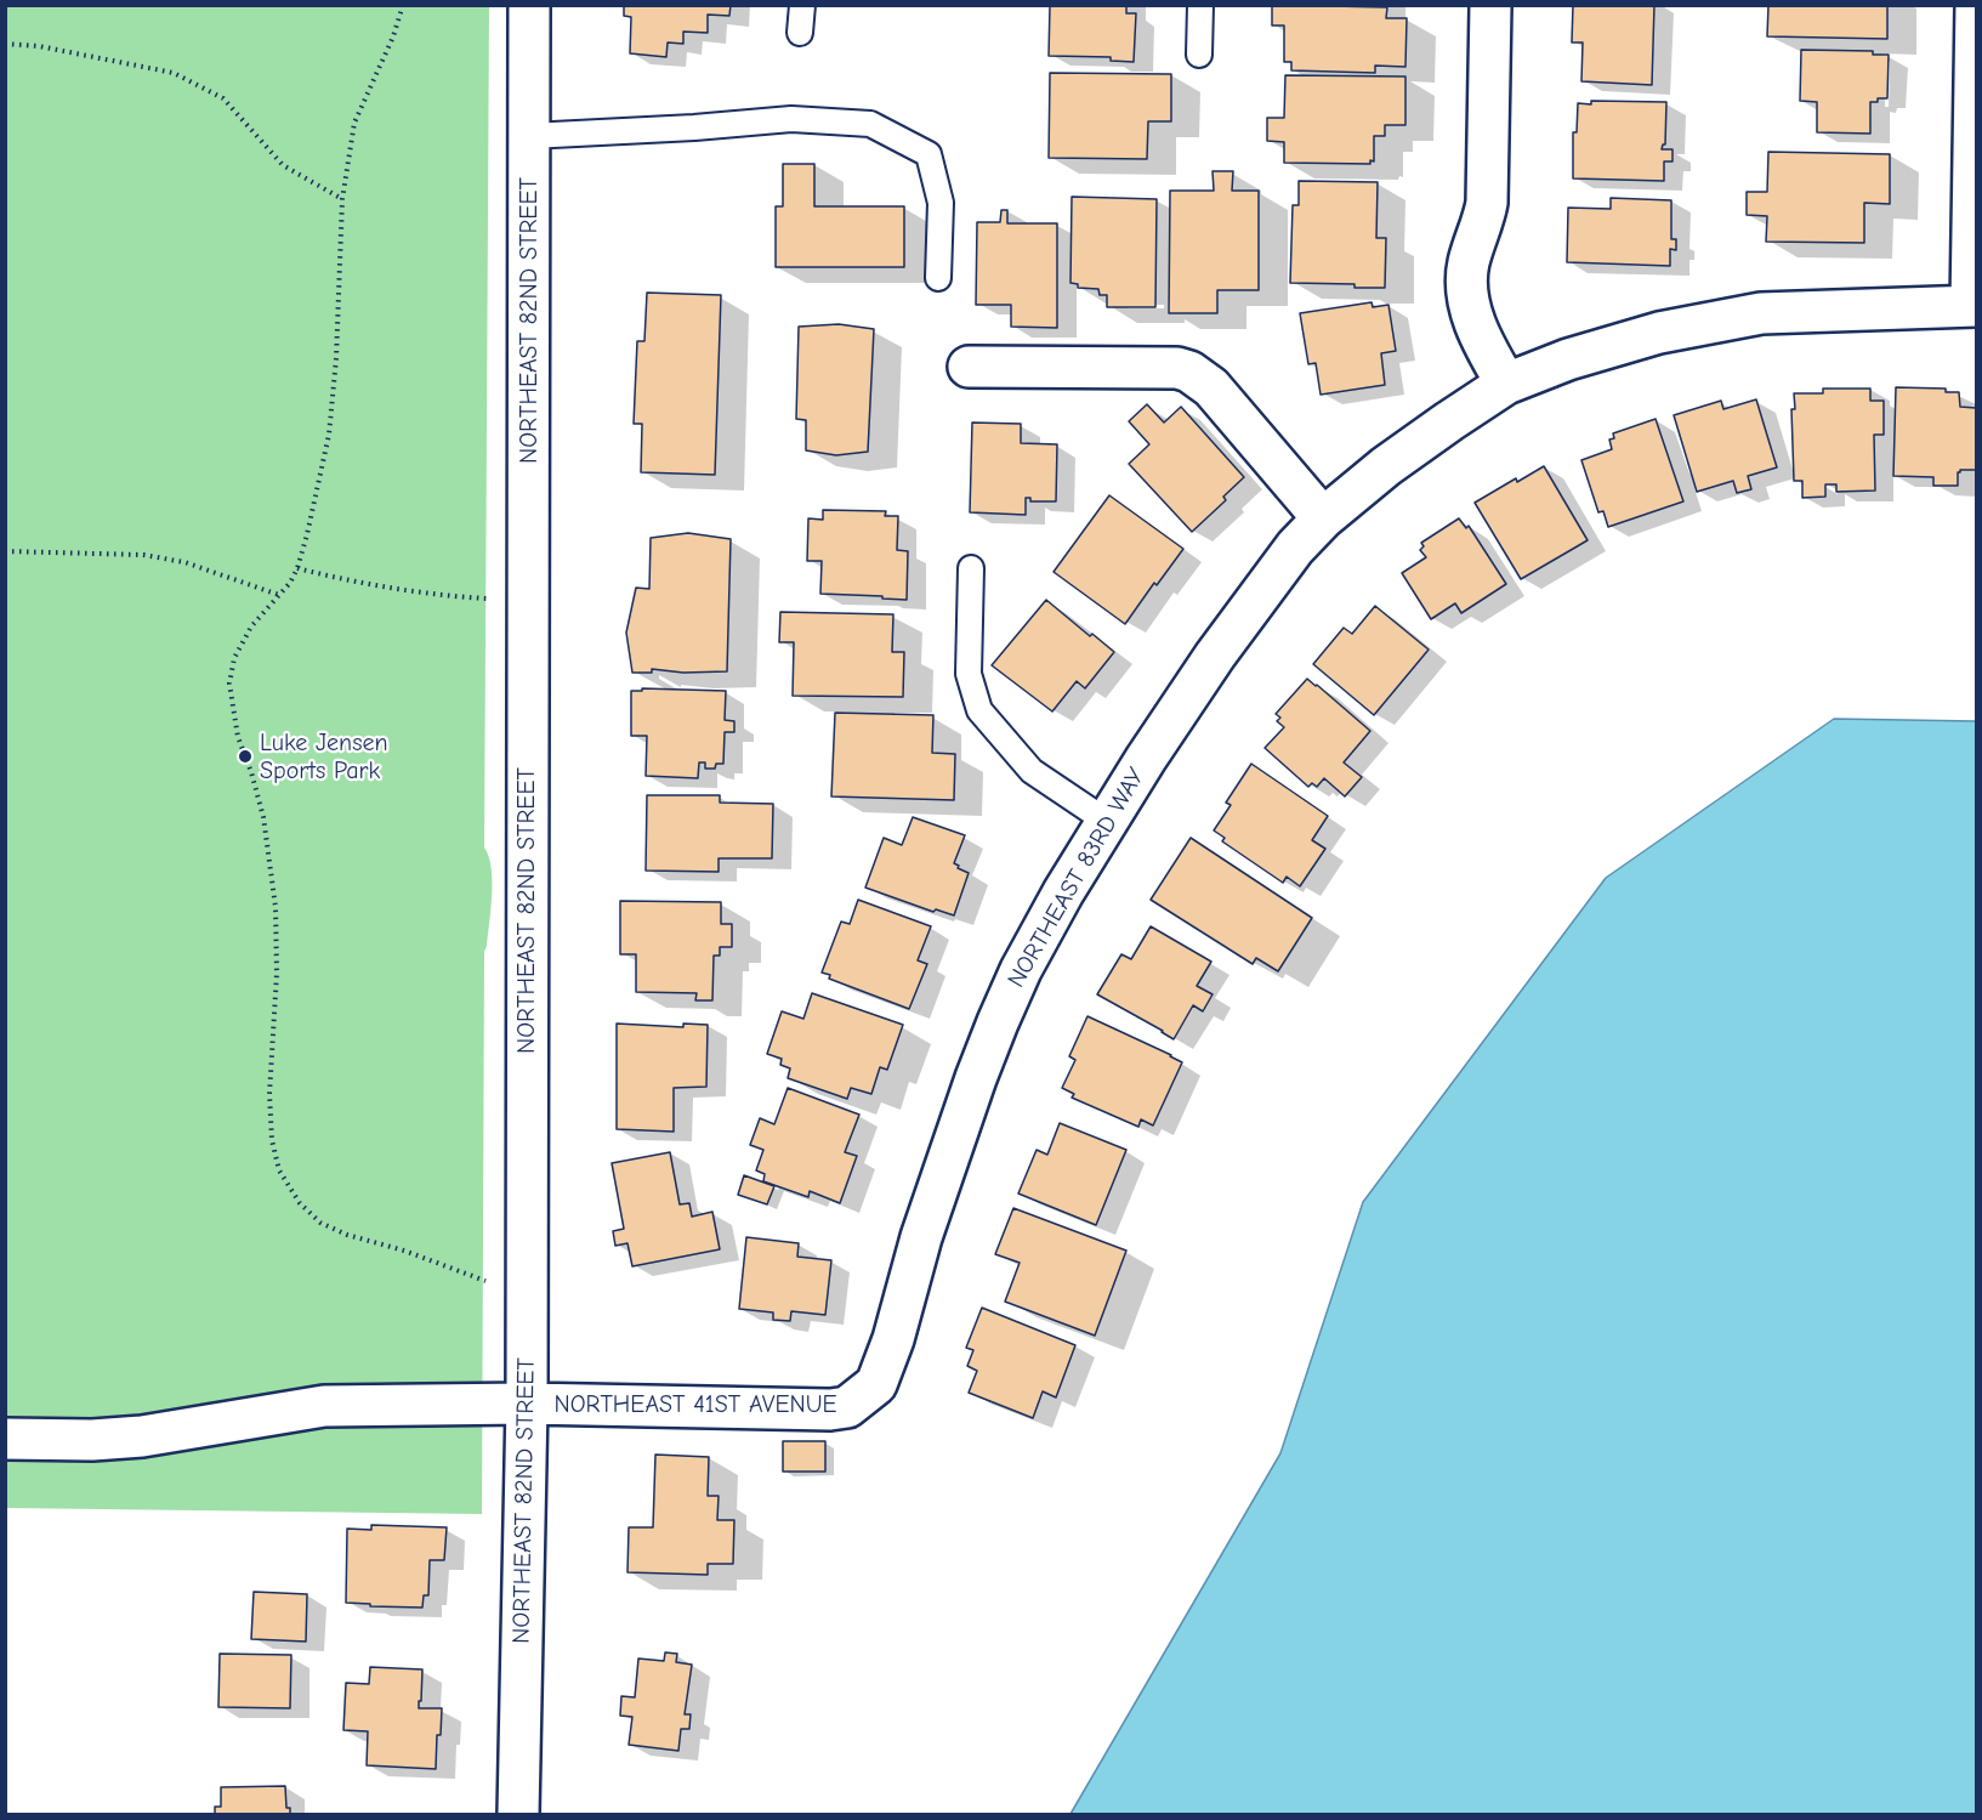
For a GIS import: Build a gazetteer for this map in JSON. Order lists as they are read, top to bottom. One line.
{"streets":{"street":["NORTHEAST 82ND STREET","NORTHEAST 83RD WAY","NORTHEAST 41ST AVENUE"]},"crossings":[["NORTHEAST 82ND STREET","NORTHEAST 41ST AVENUE"],["NORTHEAST 83RD WAY","NORTHEAST 41ST AVENUE"]],"places":["Luke Jensen Sports Park"]}
